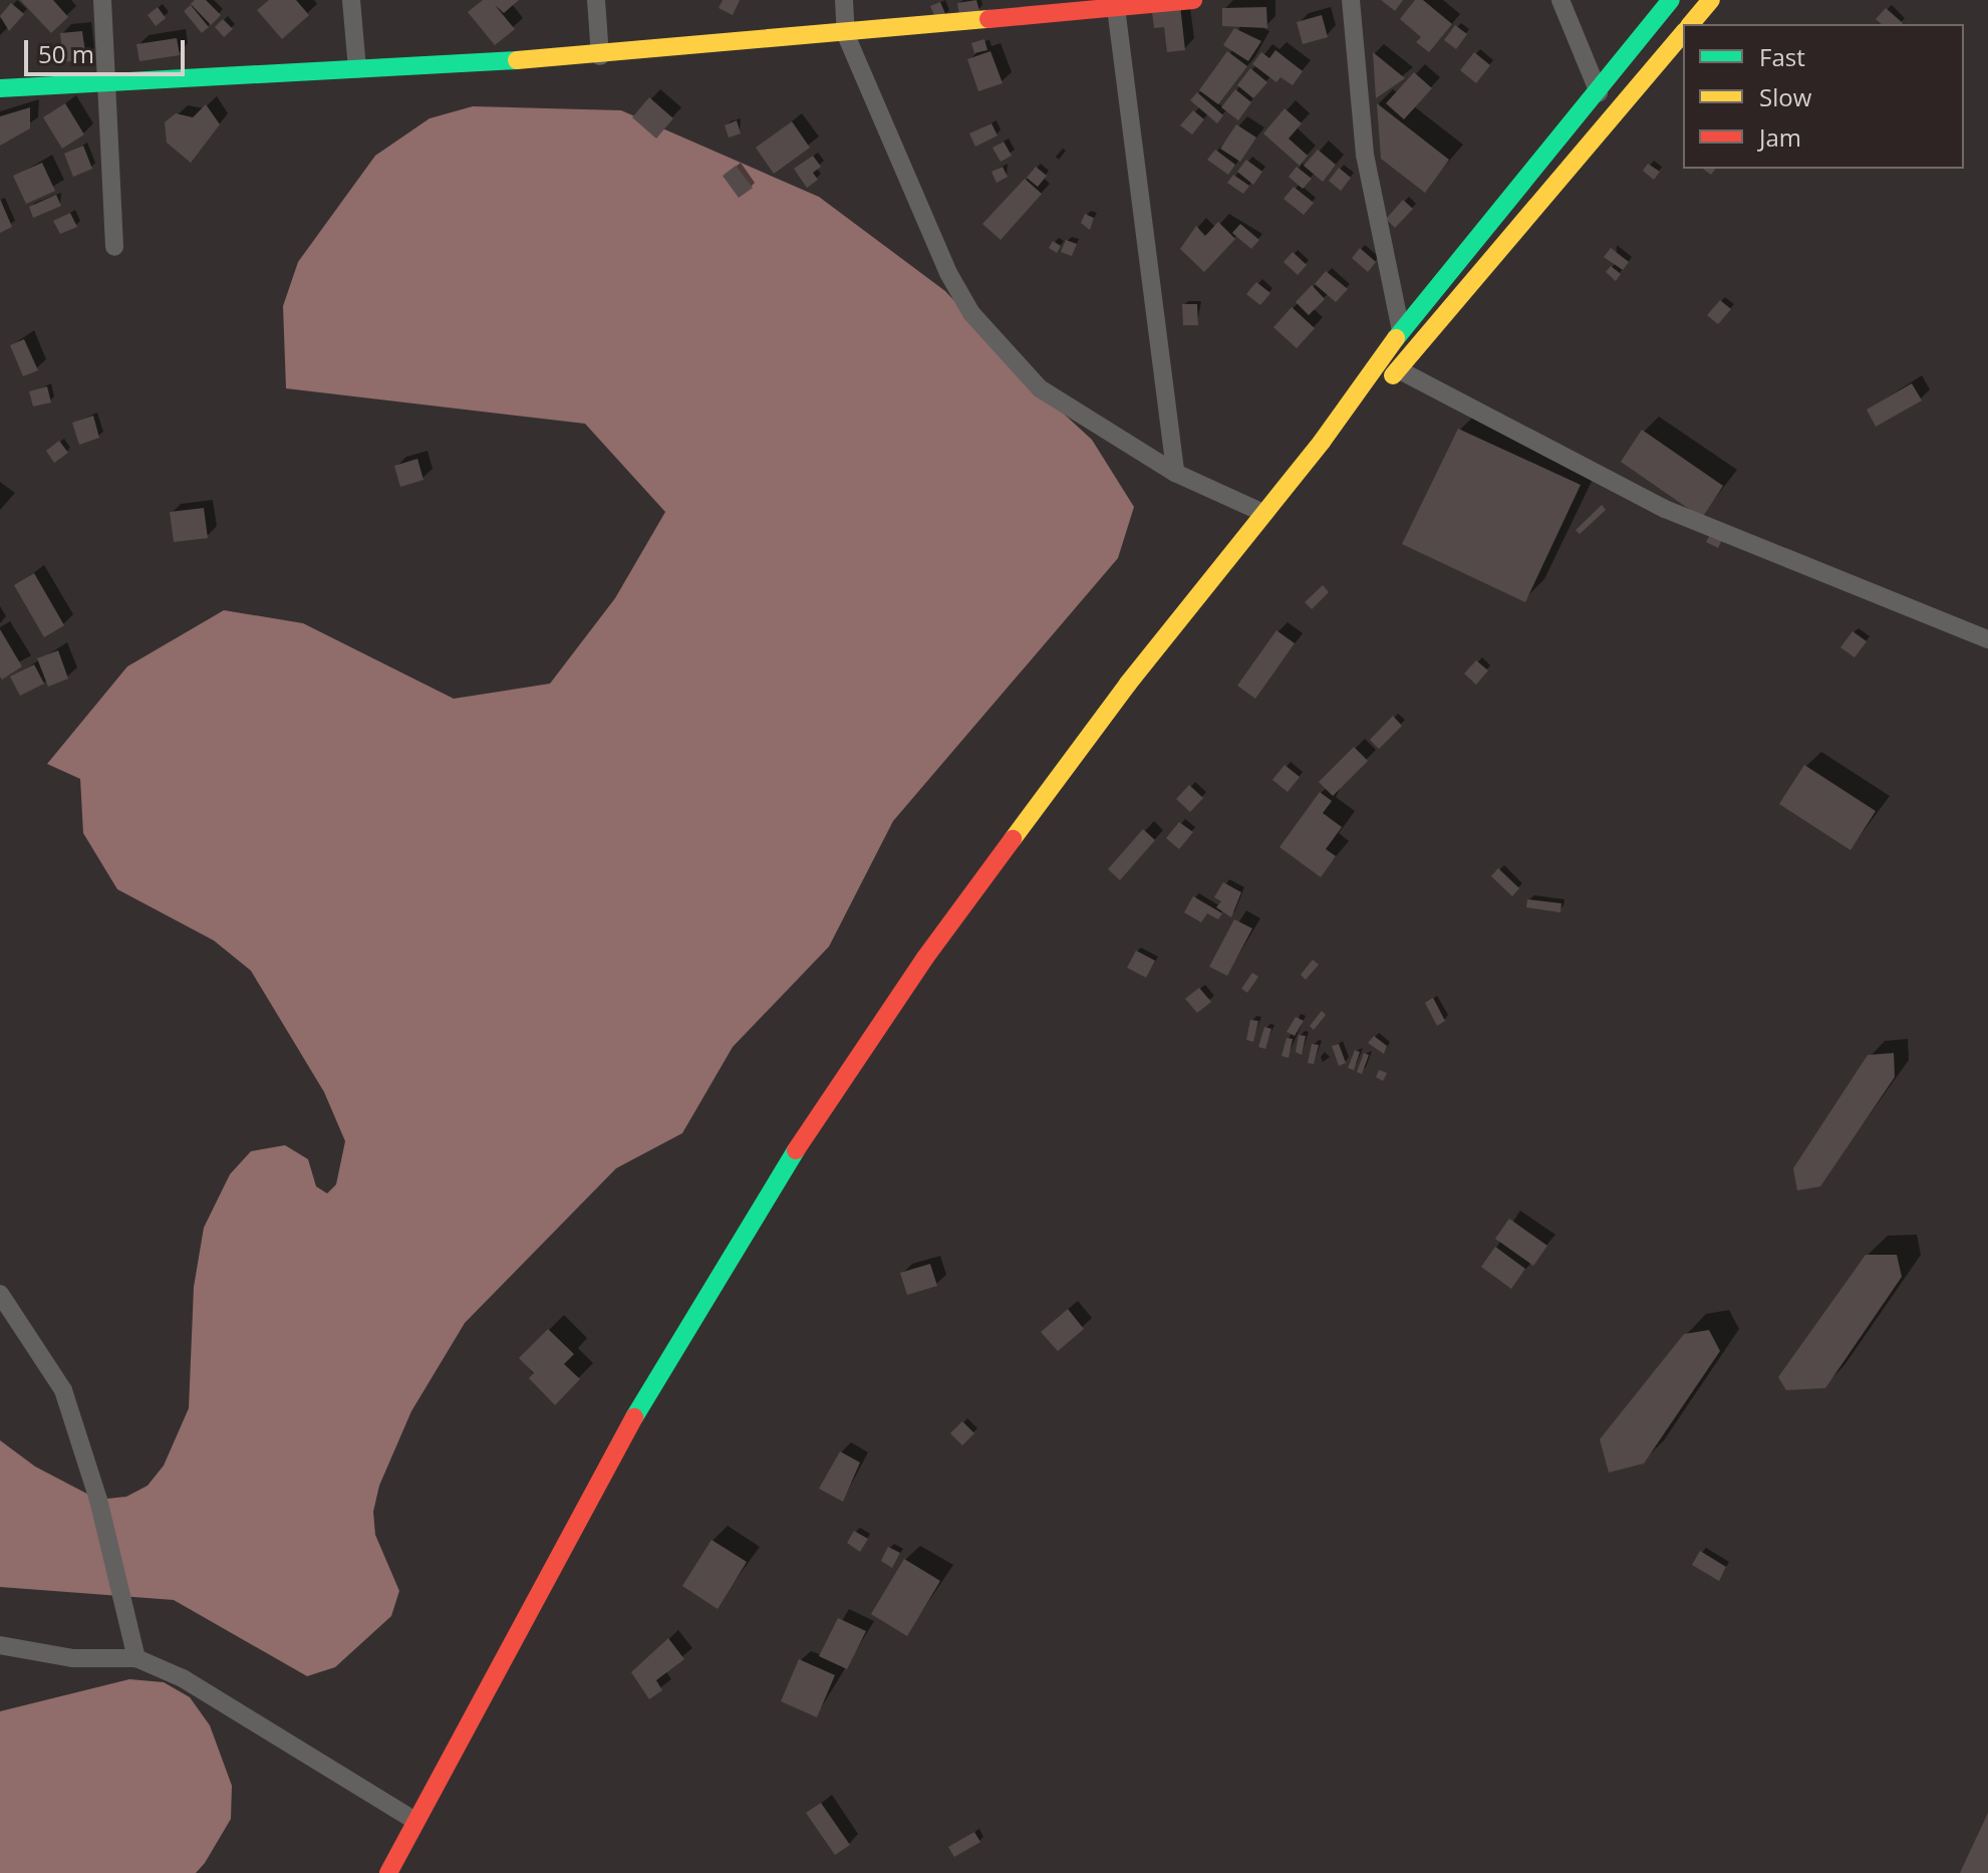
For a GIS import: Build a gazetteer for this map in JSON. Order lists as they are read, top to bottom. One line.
{"legend":["Fast","Slow","Jam"],"scale_bar":"50 m"}
